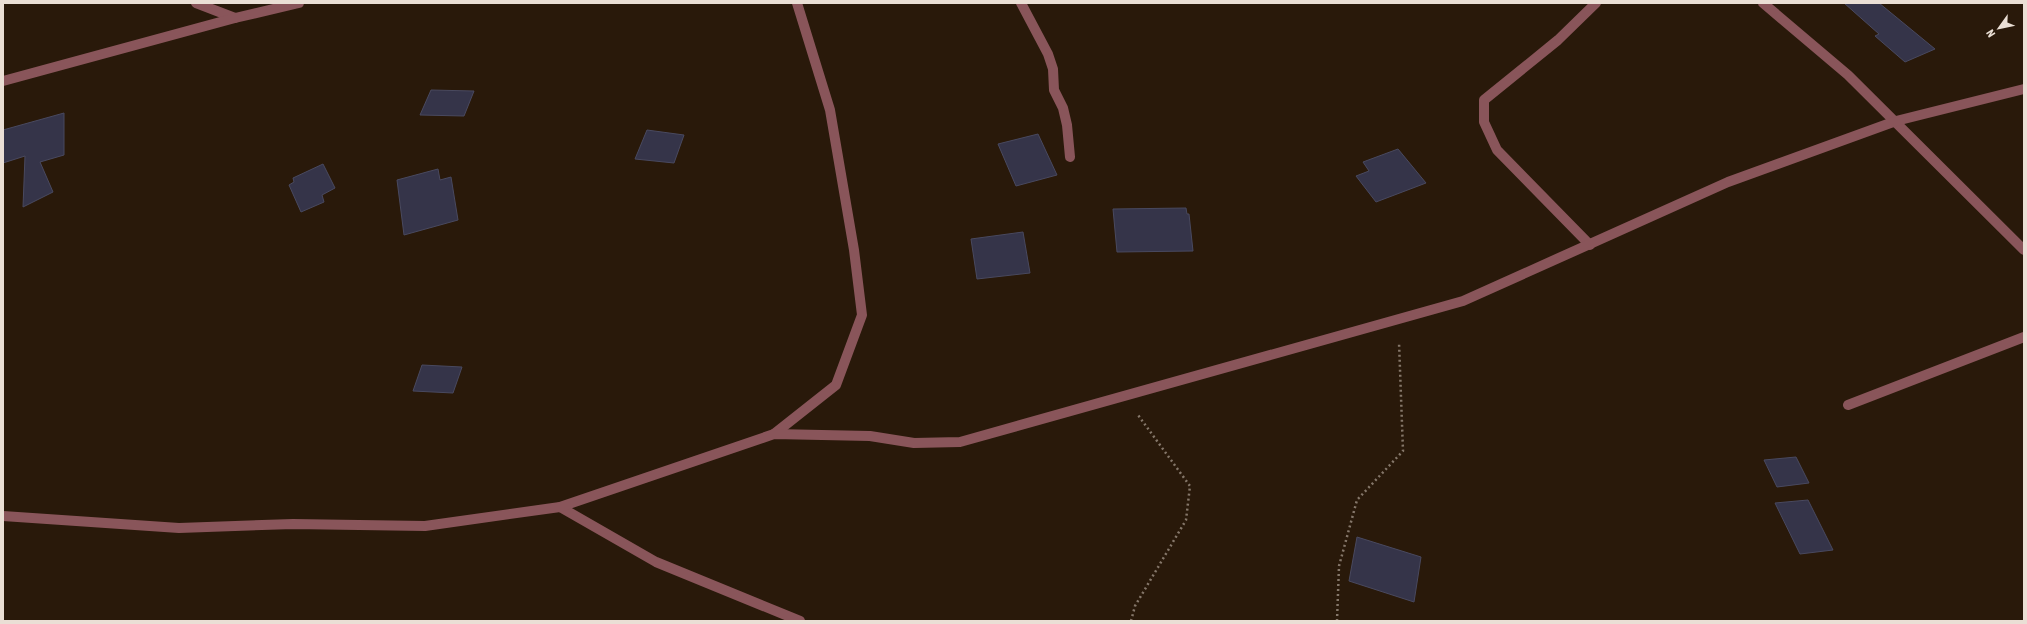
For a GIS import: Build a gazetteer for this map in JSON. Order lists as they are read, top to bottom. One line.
{"north":"bottom left"}
